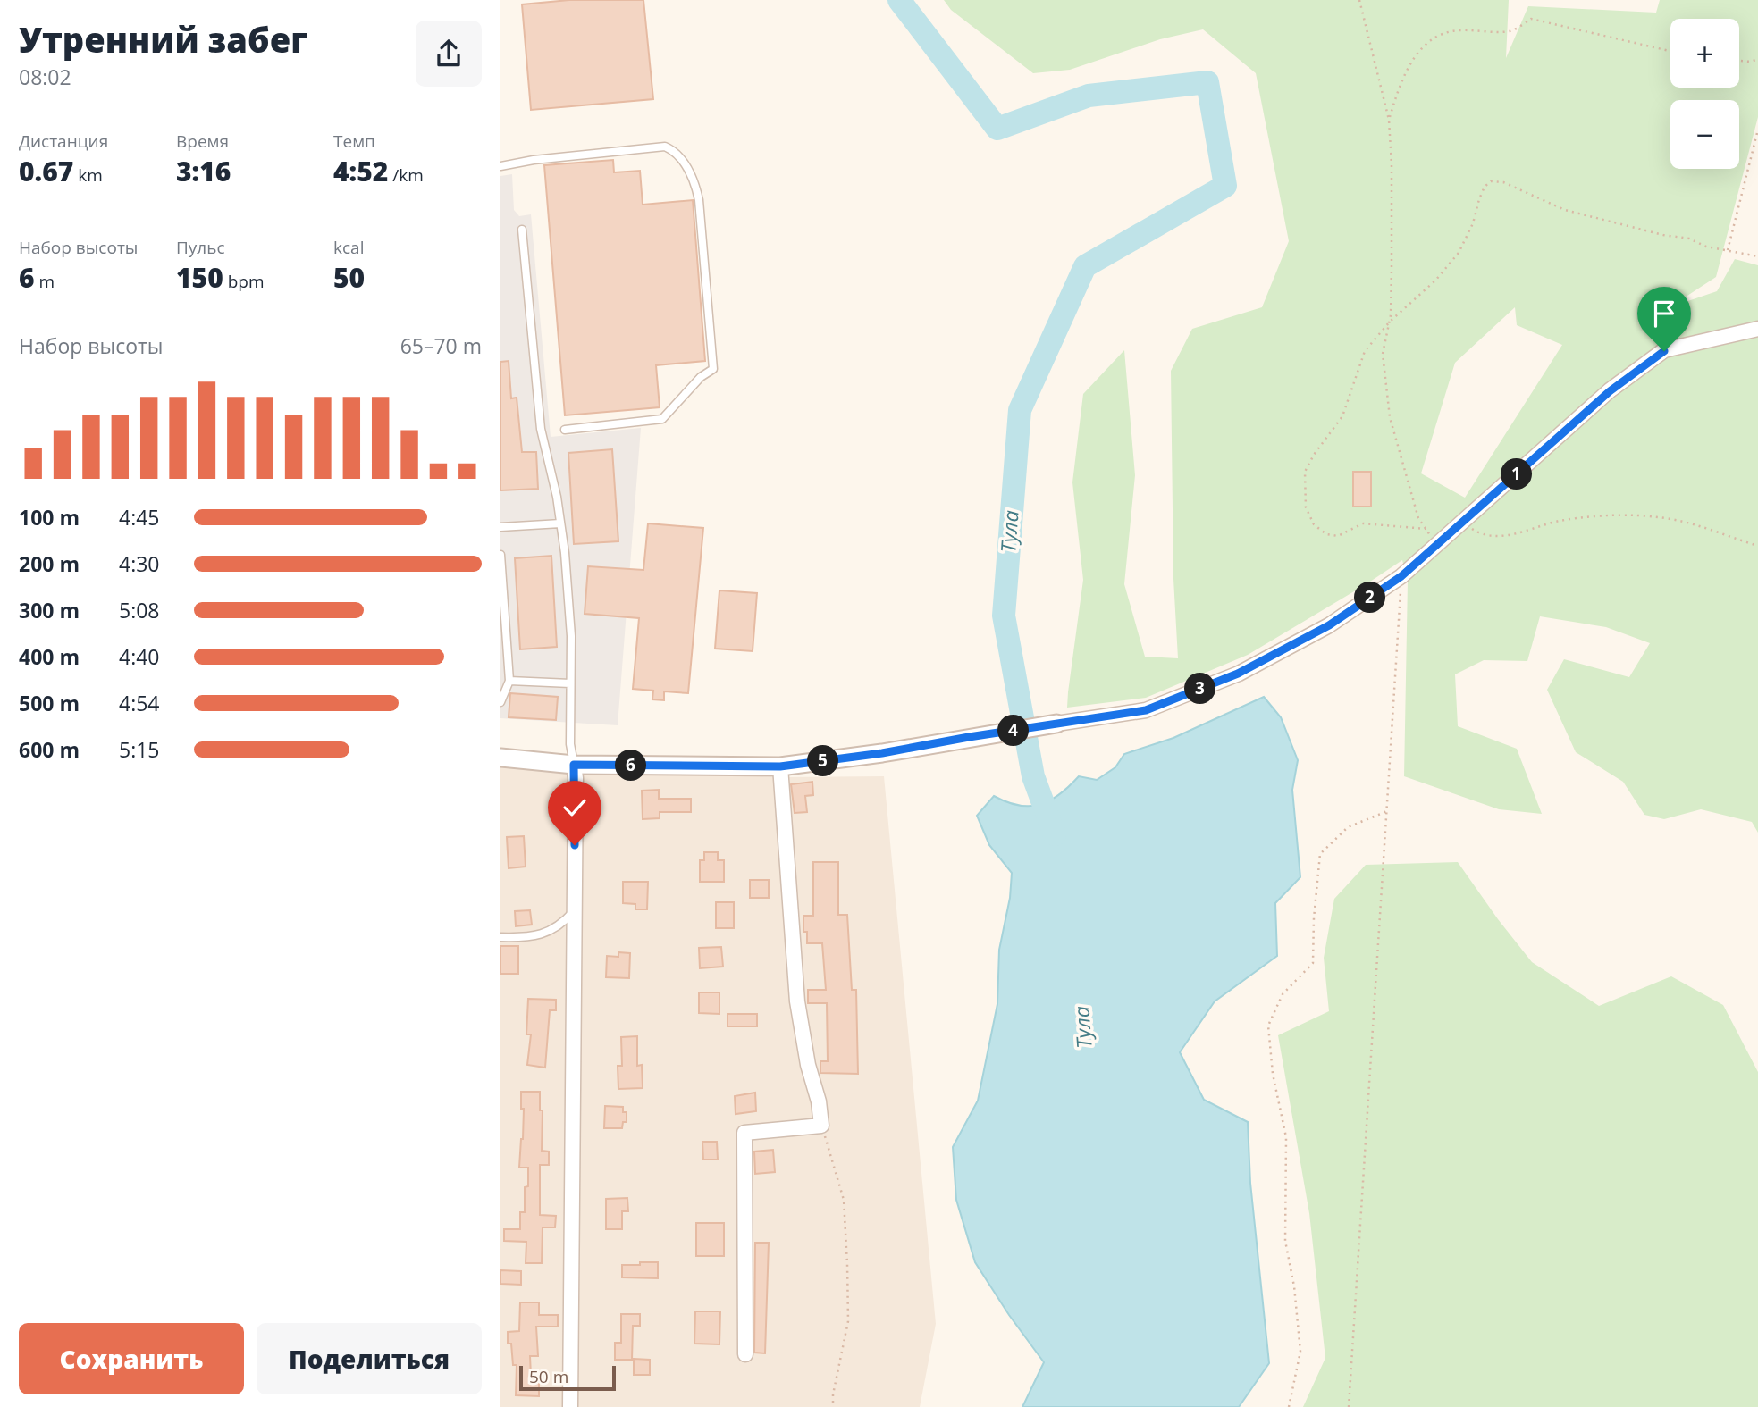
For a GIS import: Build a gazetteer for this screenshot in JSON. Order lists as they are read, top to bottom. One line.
{"water":["Тула"],"scale_bar":"50 m","page":{"heading":["Утренний забег","08:02"],"map_buttons":["+","−"],"stats":[["Дистанция","0.67 km"],["Время","3:16"],["Темп","4:52 /km"],["Набор высоты","6 m"],["Пульс","150 bpm"],["kcal","50"]],"chart":["Набор высоты","65–70 m"],"pins":["1","2","3","4","5","6"],"list":[{"name":"100 m","note":"4:45"},{"name":"200 m","note":"4:30"},{"name":"300 m","note":"5:08"},{"name":"400 m","note":"4:40"},{"name":"500 m","note":"4:54"},{"name":"600 m","note":"5:15"}],"buttons":["Сохранить","Поделиться"],"scale":"50 m"}}
